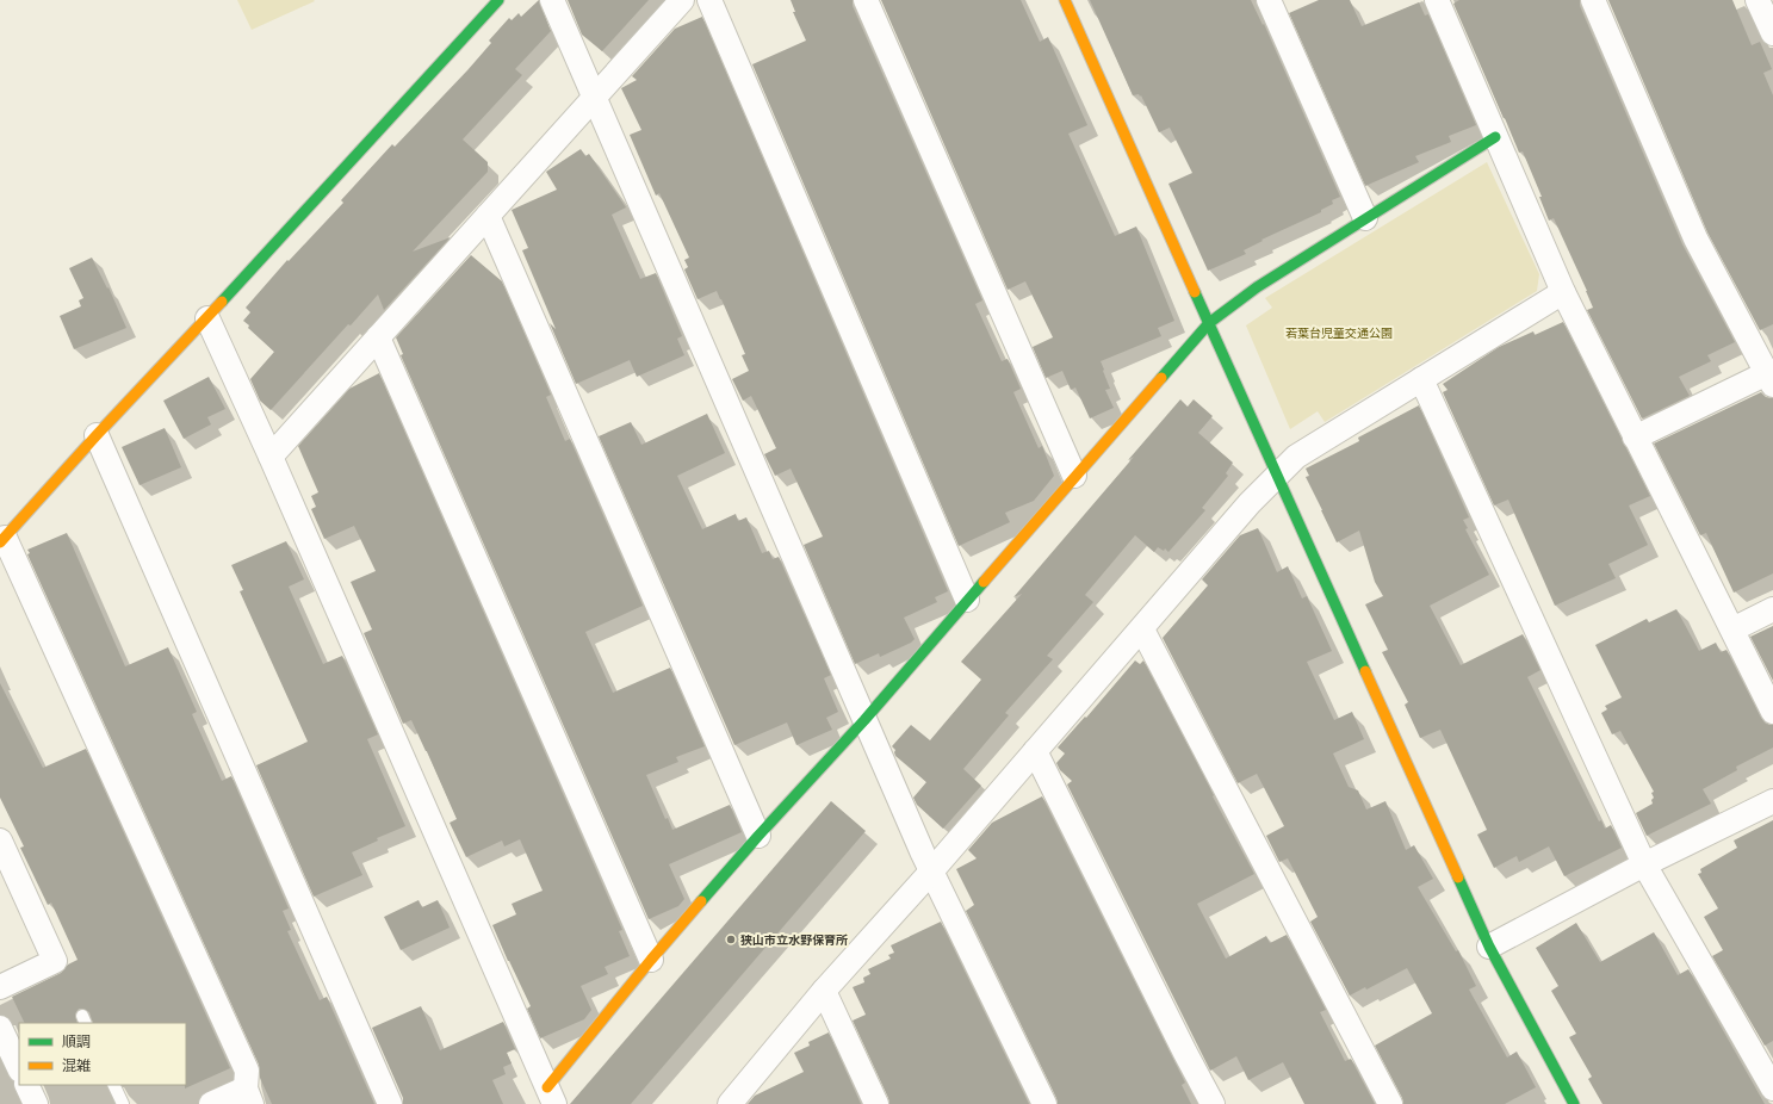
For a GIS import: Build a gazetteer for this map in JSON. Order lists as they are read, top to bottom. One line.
{"parks":["若葉台児童交通公園"],"places":["狭山市立水野保育所"],"legend":["順調","混雑"]}
